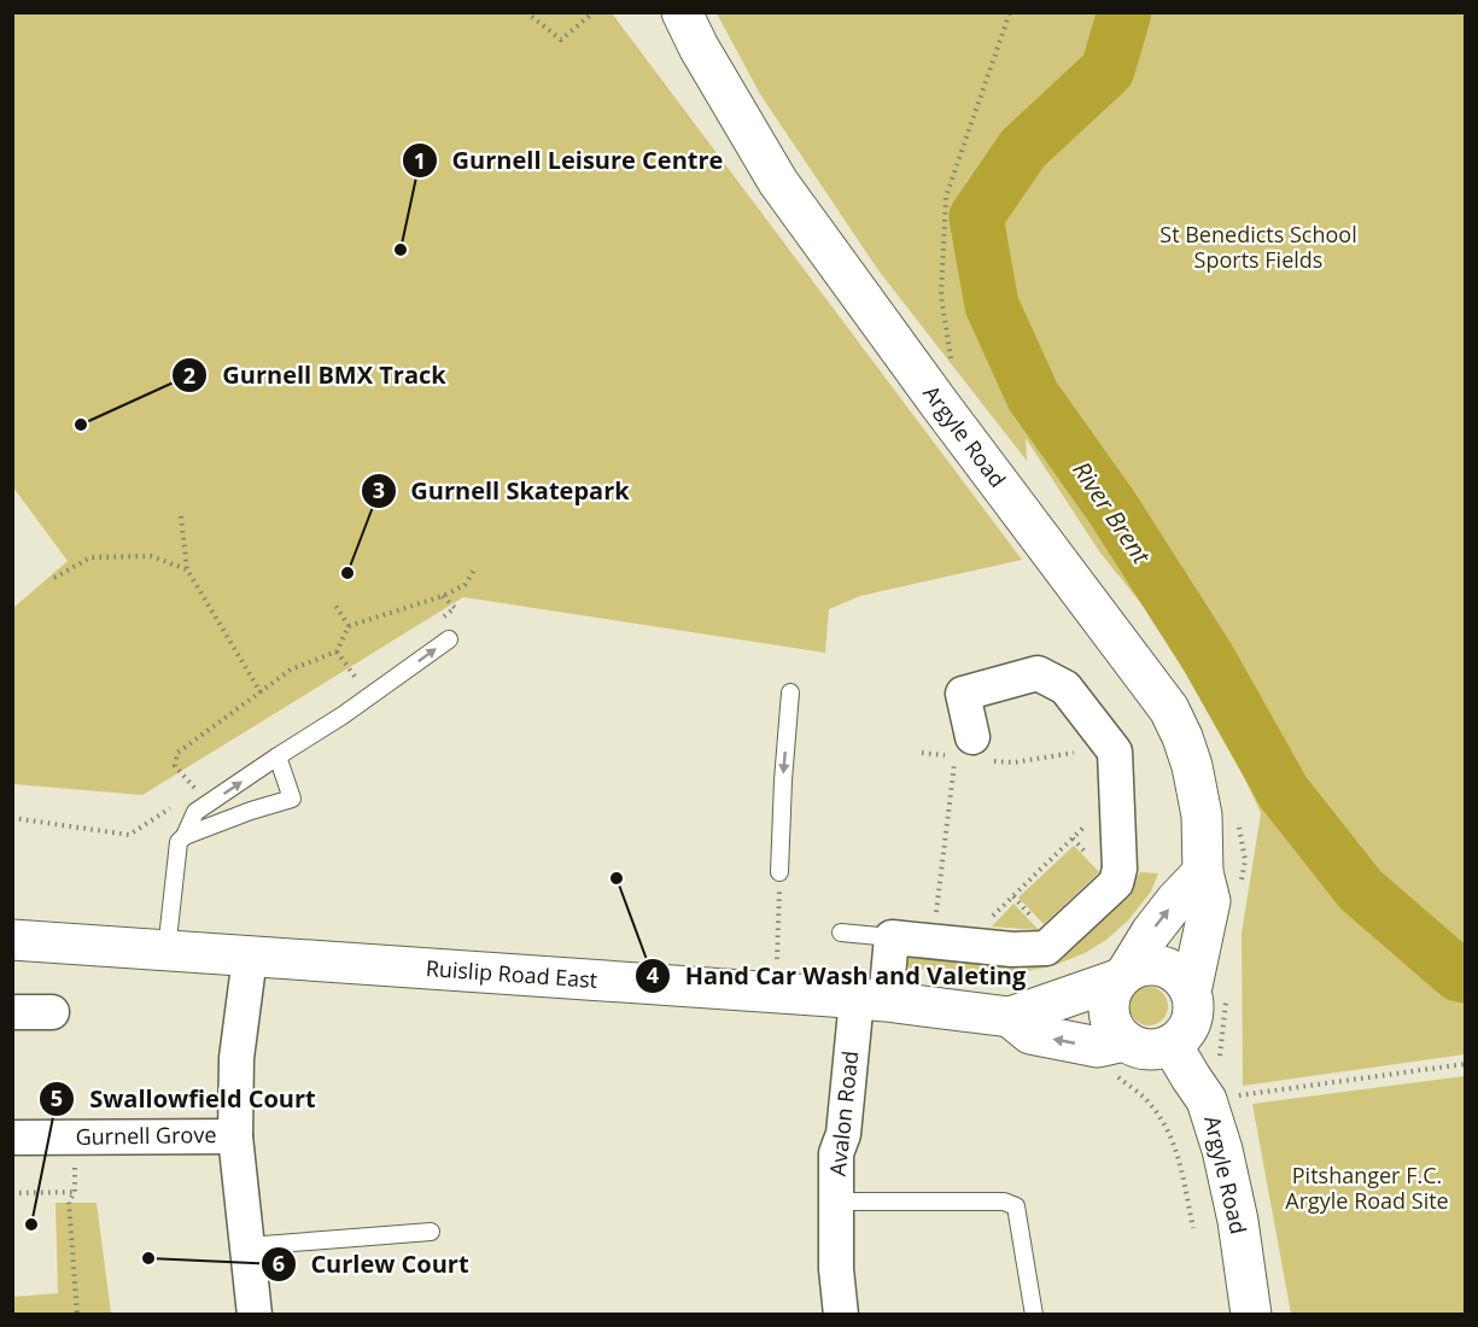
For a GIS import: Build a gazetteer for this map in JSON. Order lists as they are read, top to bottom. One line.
{"streets":{"main road":["Argyle Road","Ruislip Road East"],"street":["Avalon Road","Gurnell Grove"]},"crossings":[["Argyle Road","Ruislip Road East"],["Ruislip Road East","Avalon Road"],["Ruislip Road East","Gurnell Grove"]],"water":["River Brent"],"parks":["St Benedicts School Sports Fields","Pitshanger F.C. Argyle Road Site"],"places":["Gurnell Leisure Centre","Gurnell BMX Track","Gurnell Skatepark","Hand Car Wash and Valeting","Swallowfield Court","Curlew Court"]}
